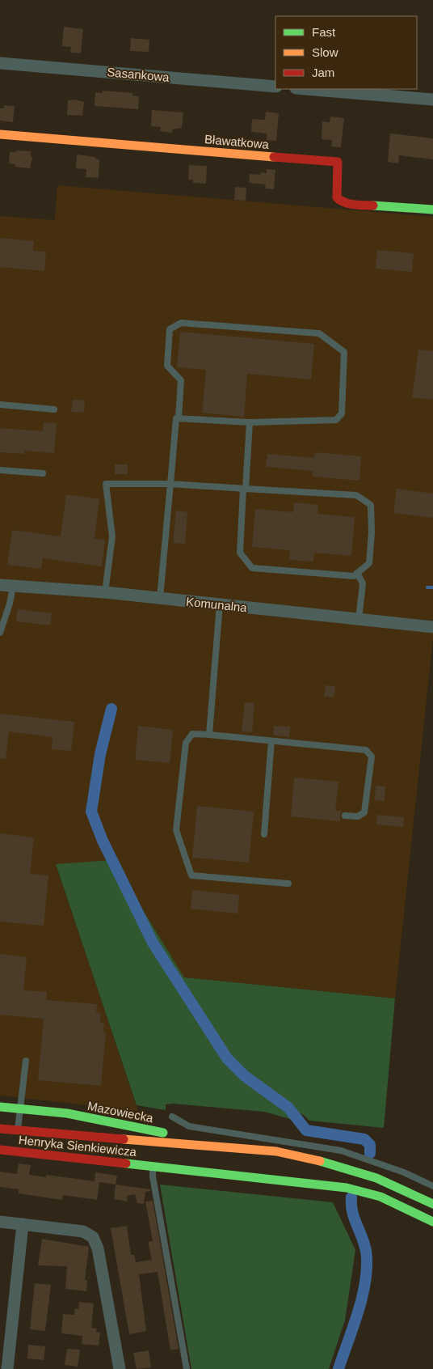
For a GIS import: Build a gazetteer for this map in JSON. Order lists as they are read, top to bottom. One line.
{"streets":{"street":["Sasankowa","Bławatkowa","Komunalna","Mazowiecka","Henryka Sienkiewicza"]},"legend":["Fast","Slow","Jam"]}
